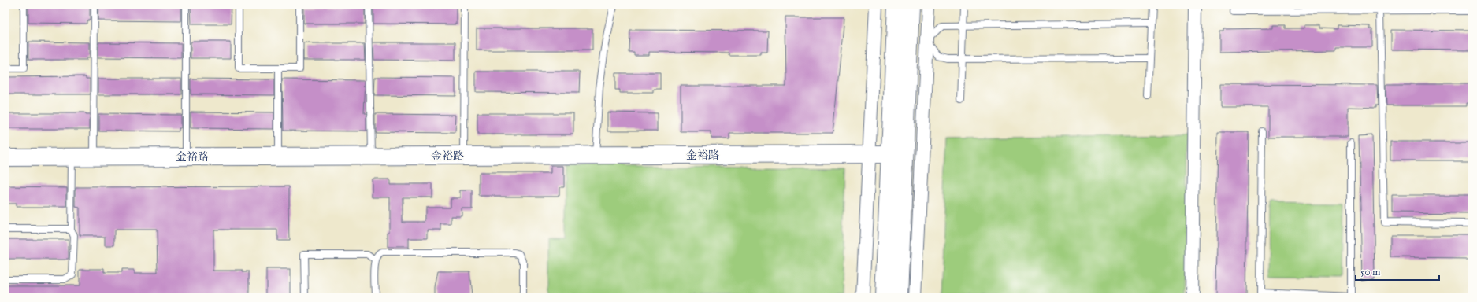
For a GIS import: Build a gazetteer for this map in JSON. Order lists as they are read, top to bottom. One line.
{"streets":{"street":["金裕路"]},"scale_bar":"50 m"}
